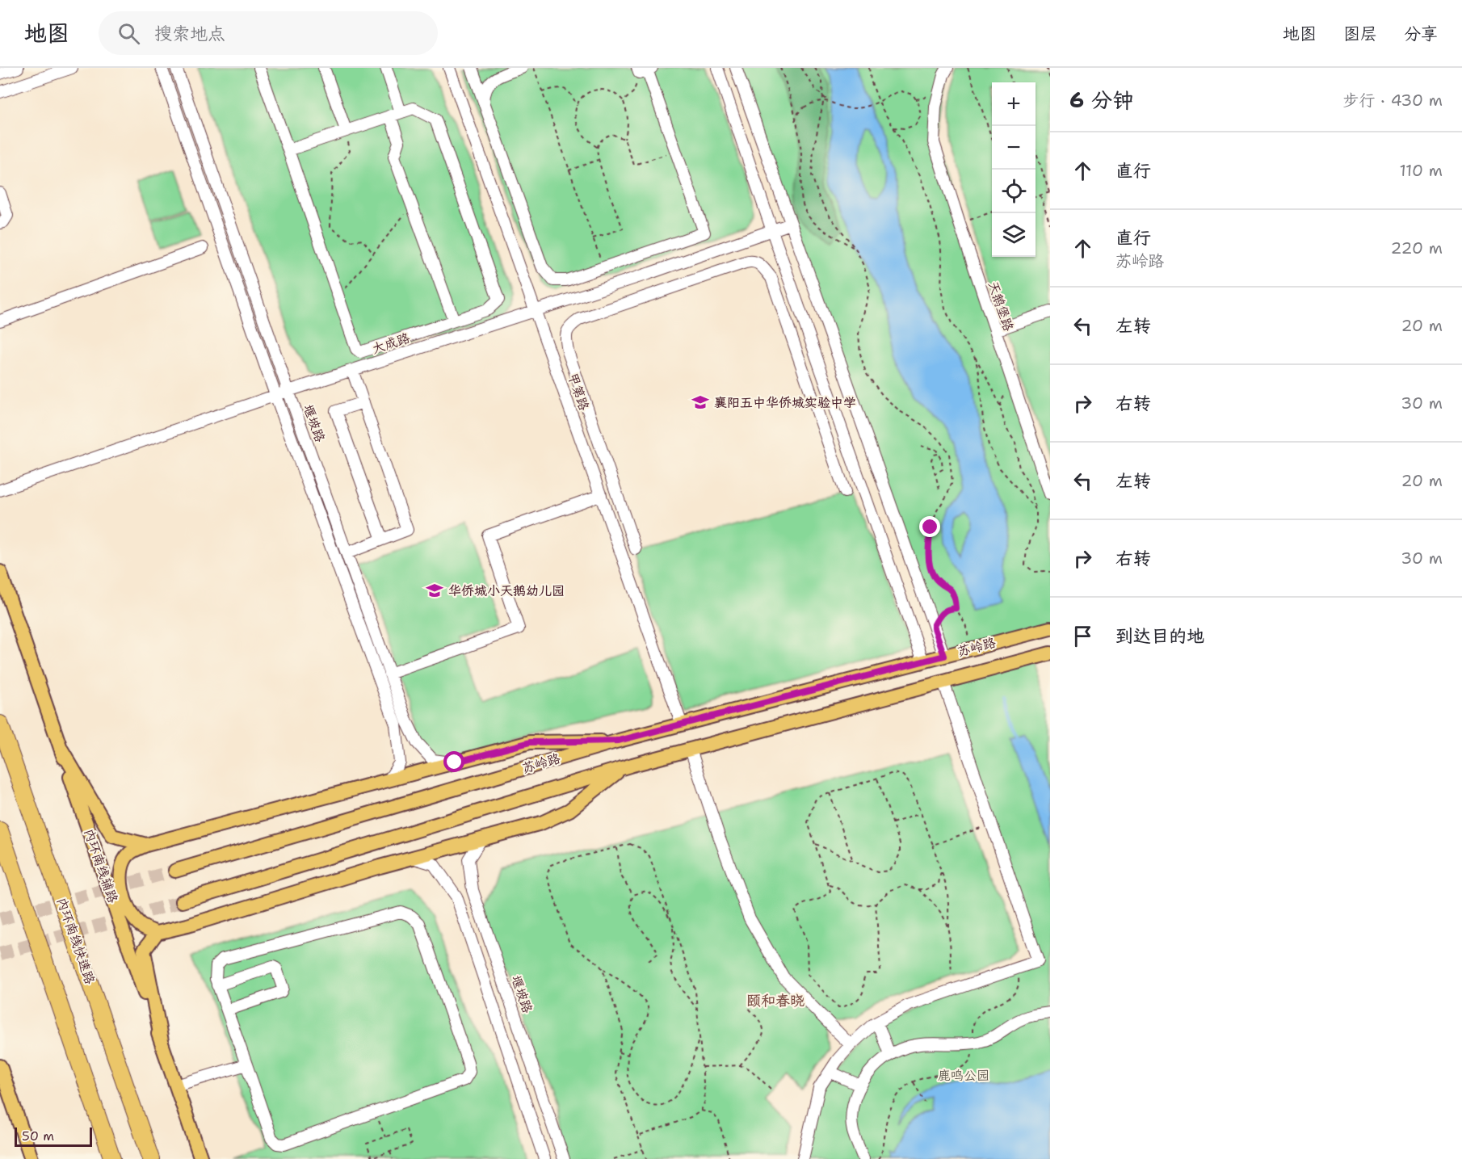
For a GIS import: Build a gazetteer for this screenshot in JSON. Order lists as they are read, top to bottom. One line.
{"streets":{"highway":["内环南线快速路"],"main road":["苏岭路","内环南线辅路"],"street":["天鹅堡路","大成路","甲第路","堰坡路"]},"crossings":[["大成路","甲第路"],["大成路","堰坡路"],["甲第路","苏岭路"]],"districts":["颐和春晓"],"parks":["鹿鸣公园"],"places":{"school or university":["襄阳五中华侨城实验中学","华侨城小天鹅幼儿园"]},"scale_bar":"50 m","page":{"header":"地图","search":"搜索地点","nav":["地图","图层","分享"],"heading":["6 分钟","步行 · 430 m"],"map_buttons":["+","−"],"list":[["直行","110 m"],["直行","苏岭路","220 m"],["左转","20 m"],["右转","30 m"],["左转","20 m"],["右转","30 m"],"到达目的地"],"scale":"50 m"}}
